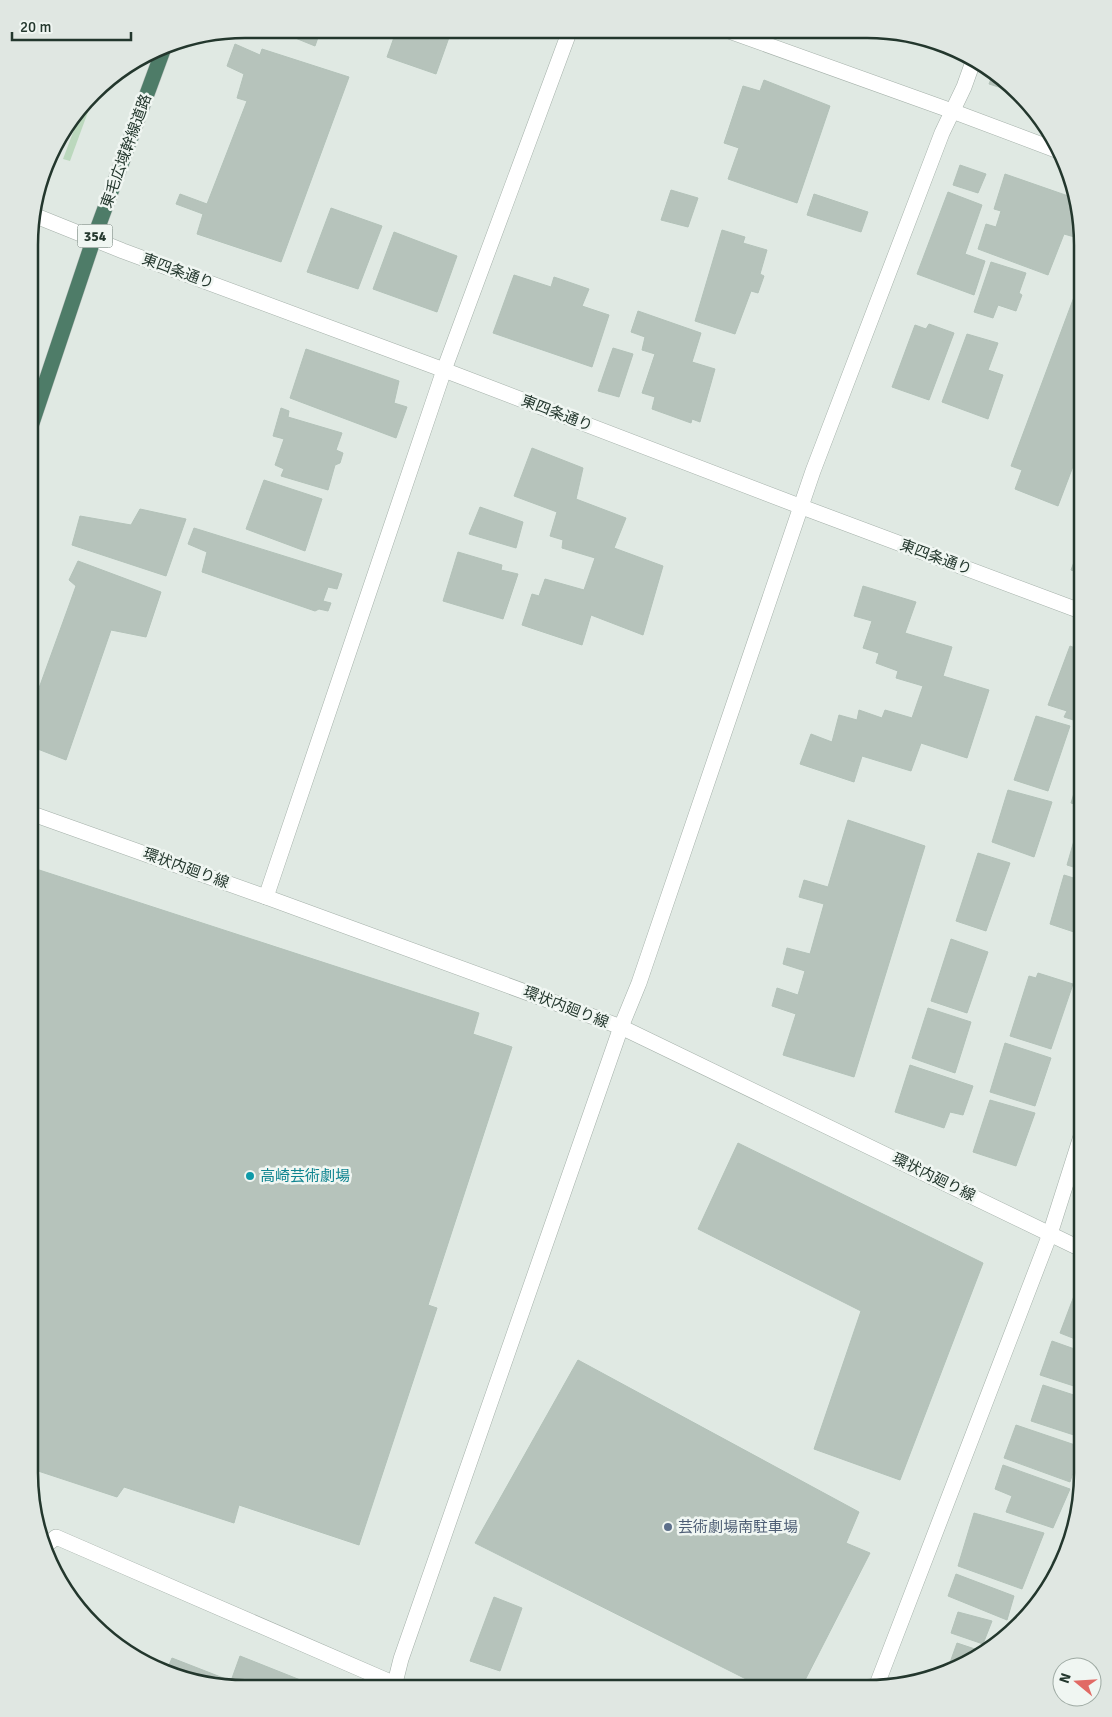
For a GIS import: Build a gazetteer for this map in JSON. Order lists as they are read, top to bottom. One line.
{"streets":{"highway":["東毛広域幹線道路","354"],"street":["東四条通り","環状内廻り線"]},"crossings":[["東毛広域幹線道路","東四条通り"]],"places":["高崎芸術劇場","芸術劇場南駐車場"],"scale_bar":"20 m","north":"left"}
